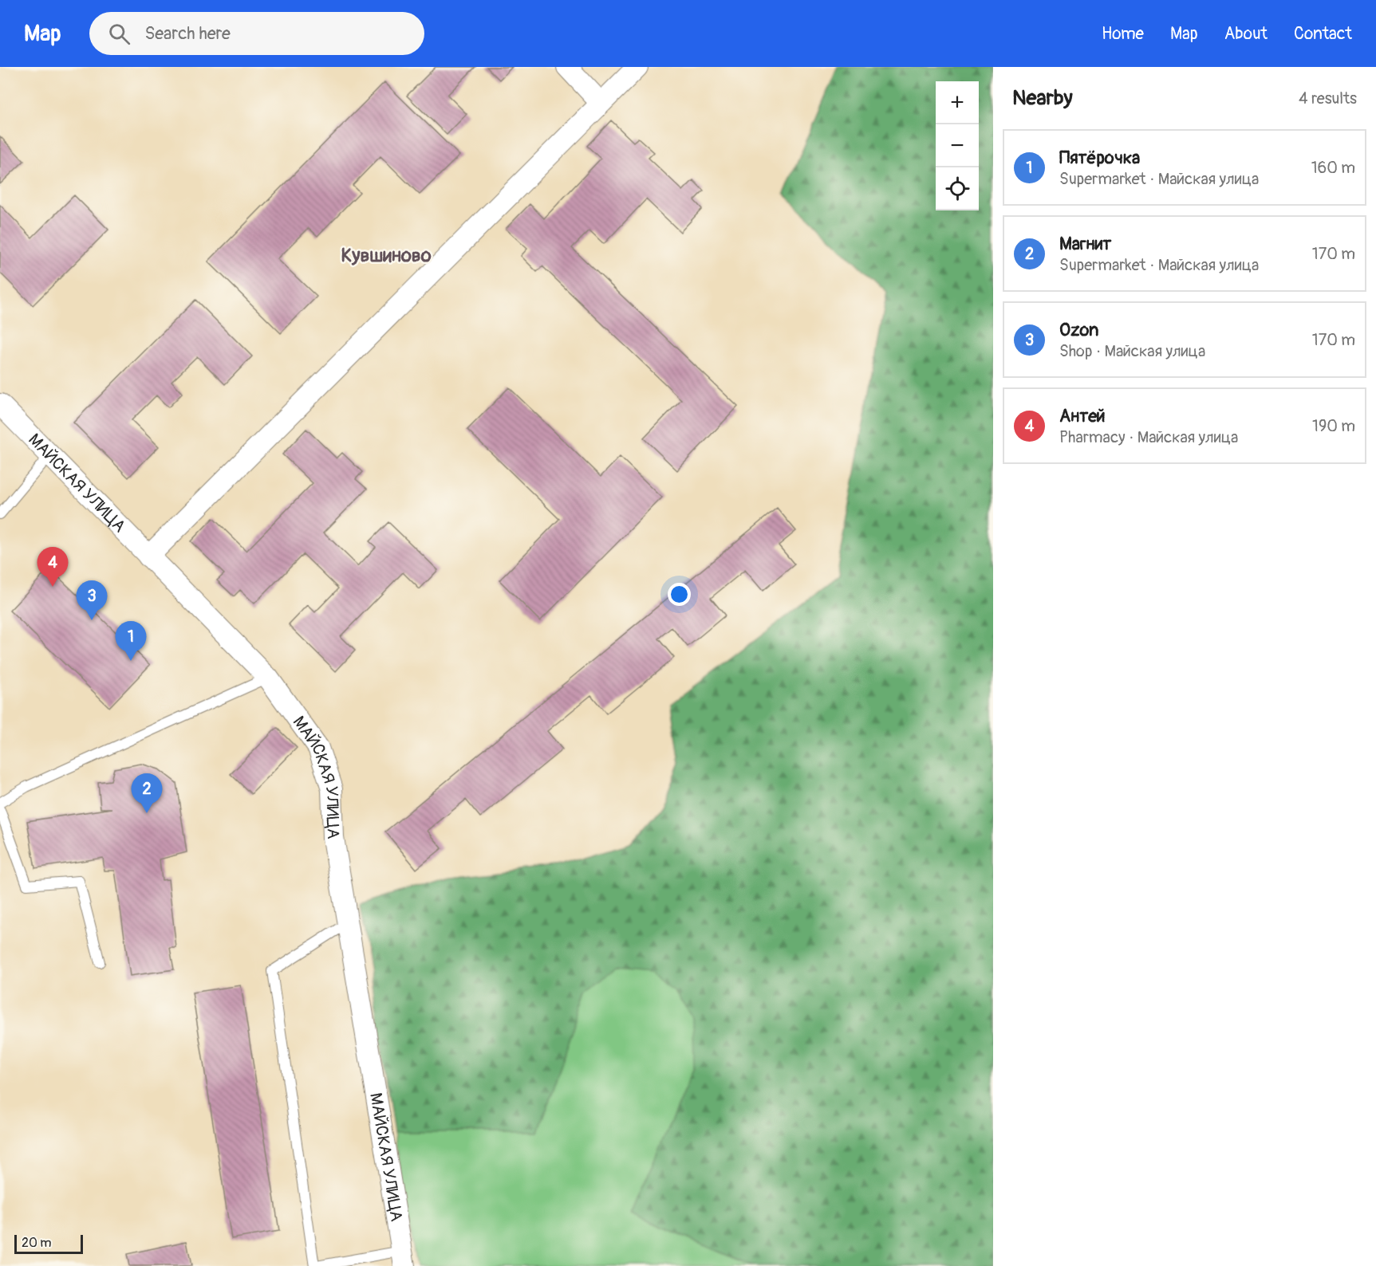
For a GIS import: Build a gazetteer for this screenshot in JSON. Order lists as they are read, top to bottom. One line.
{"streets":{"street":["МАЙСКАЯ УЛИЦА"]},"districts":["Кувшиново"],"scale_bar":"20 m","page":{"header":"Map","search":"Search here","nav":["Home","Map","About","Contact"],"heading":["Nearby","4 results"],"map_buttons":["+","−"],"list":[{"mark":"1","name":"Пятёрочка","note":"Supermarket · Майская улица","value":"160 m"},{"mark":"2","name":"Магнит","note":"Supermarket · Майская улица","value":"170 m"},{"mark":"3","name":"Ozon","note":"Shop · Майская улица","value":"170 m"},{"mark":"4","name":"Антей","note":"Pharmacy · Майская улица","value":"190 m"}],"pins":["4","3","1","2"],"scale":"20 m"}}
